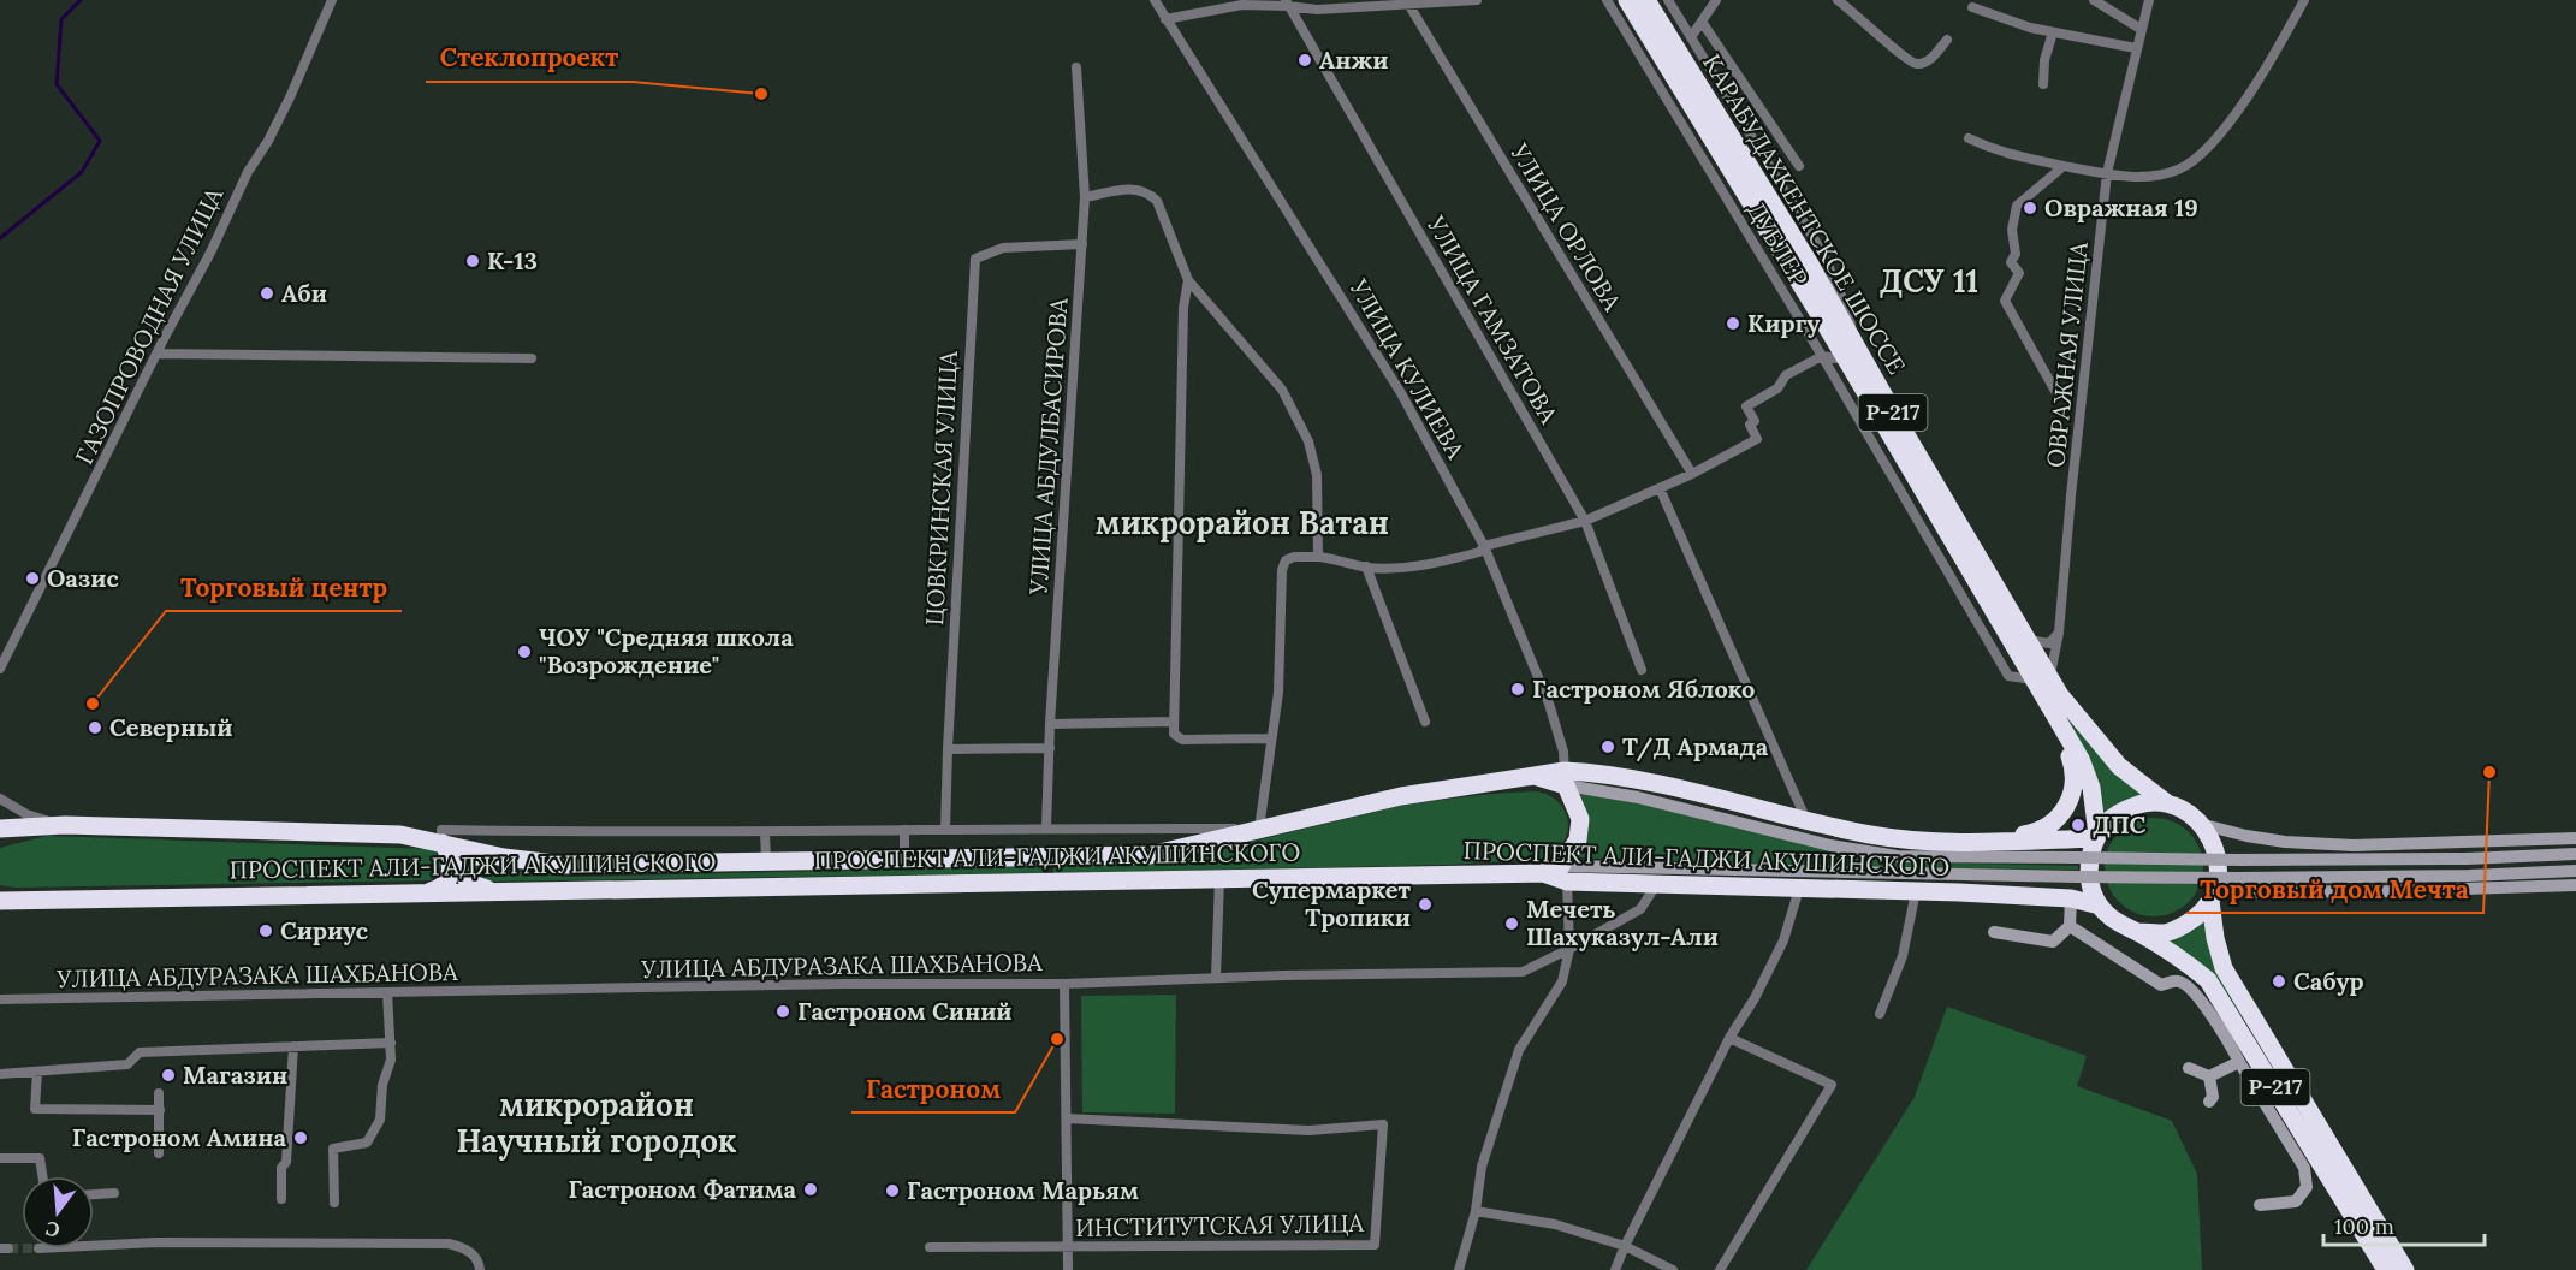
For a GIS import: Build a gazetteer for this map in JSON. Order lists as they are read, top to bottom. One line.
{"streets":{"highway":["КАРАБУДАХКЕНТСКОЕ ШОССЕ","Р-217","ПРОСПЕКТ АЛИ-ГАДЖИ АКУШИНСКОГО"],"street":["УЛИЦА ОРЛОВА","ДУБЛЕР","УЛИЦА ГАМЗАТОВА","ГАЗОПРОВОДНАЯ УЛИЦА","ОВРАЖНАЯ УЛИЦА","УЛИЦА КУЛИЕВА","УЛИЦА АБДУЛБАСИРОВА","ЦОВКРИНСКАЯ УЛИЦА","УЛИЦА АБДУРАЗАКА ШАХБАНОВА","ИНСТИТУТСКАЯ УЛИЦА"]},"crossings":[["КАРАБУДАХКЕНТСКОЕ ШОССЕ","ДУБЛЕР"],["КАРАБУДАХКЕНТСКОЕ ШОССЕ","ОВРАЖНАЯ УЛИЦА"],["КАРАБУДАХКЕНТСКОЕ ШОССЕ","Р-217"],["КАРАБУДАХКЕНТСКОЕ ШОССЕ","ПРОСПЕКТ АЛИ-ГАДЖИ АКУШИНСКОГО"],["ДУБЛЕР","ОВРАЖНАЯ УЛИЦА"],["УЛИЦА КУЛИЕВА","ПРОСПЕКТ АЛИ-ГАДЖИ АКУШИНСКОГО"],["Р-217","ПРОСПЕКТ АЛИ-ГАДЖИ АКУШИНСКОГО"],["УЛИЦА АБДУЛБАСИРОВА","ЦОВКРИНСКАЯ УЛИЦА"],["ПРОСПЕКТ АЛИ-ГАДЖИ АКУШИНСКОГО","УЛИЦА АБДУРАЗАКА ШАХБАНОВА"]],"districts":["ДСУ 11","микрорайон Ватан","микрорайон Научный городок"],"places":["Анжи","Стеклопроект","Овражная 19","К-13","Аби","Киргу","Оазис","ЧОУ \"Средняя школа \"Возрождение\"","Гастроном Яблоко","Торговый центр","Северный","Т/Д Армада","Торговый дом Мечта","ДПС","Супермаркет Тропики","Мечеть Шахуказул-Али","Сириус","Сабур","Гастроном Синий","Гастроном","Магазин","Гастроном Амина","Гастроном Фатима","Гастроном Марьям"],"scale_bar":"100 m","north":"bottom"}
